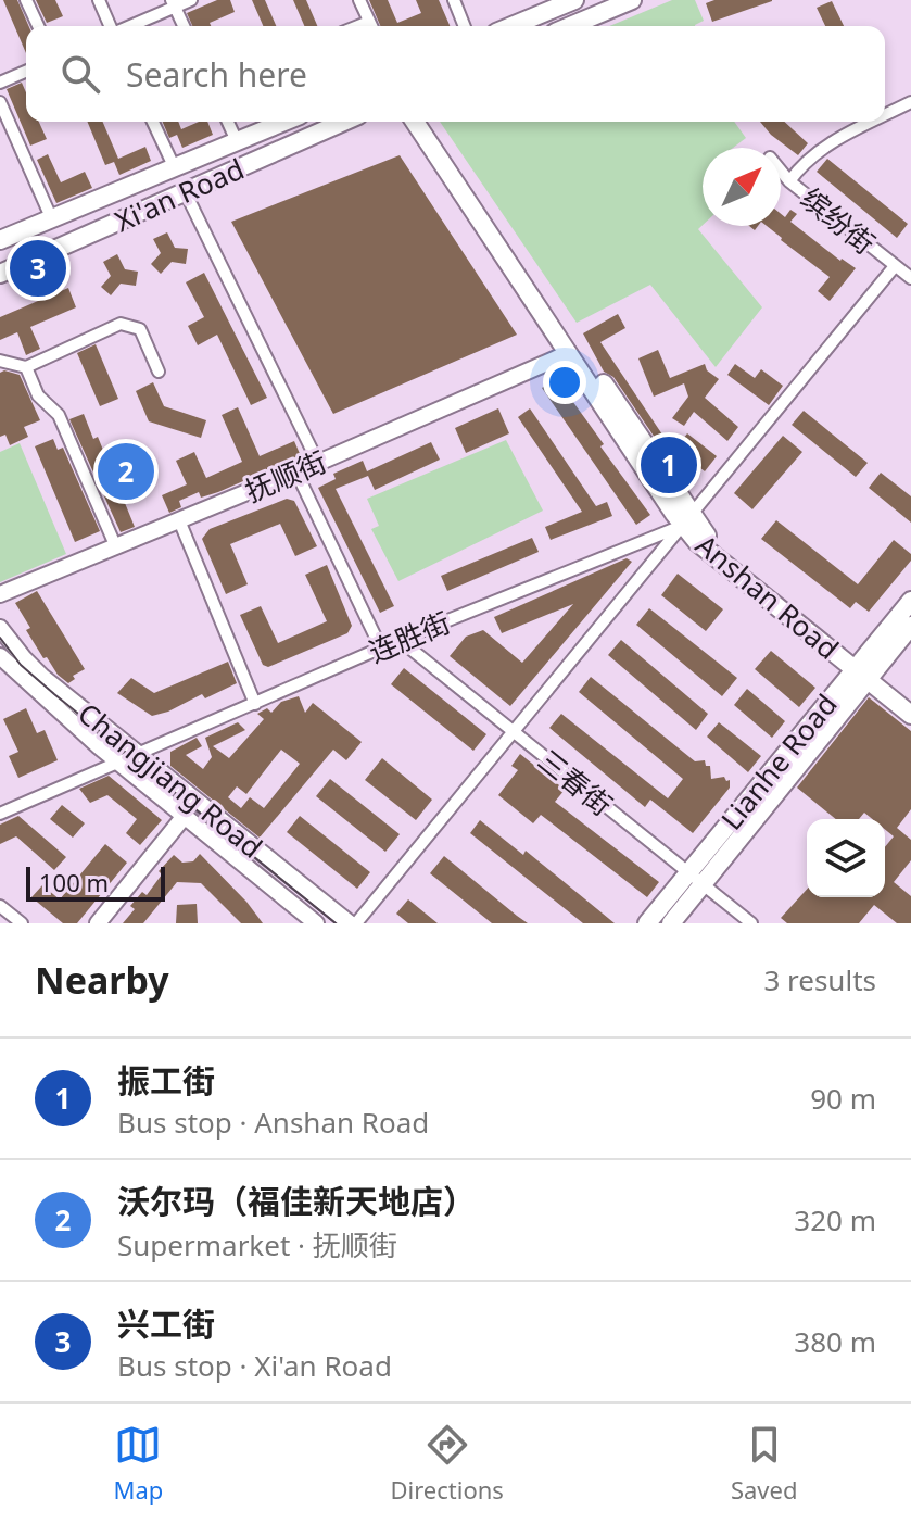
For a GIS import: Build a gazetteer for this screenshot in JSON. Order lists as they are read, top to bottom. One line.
{"streets":{"main road":["Xi'an Road","抚顺街","Anshan Road","Lianhe Road","Changjiang Road"],"street":["缤纷街","连胜街","三春街"]},"crossings":[["抚顺街","Anshan Road"],["Anshan Road","连胜街"],["Anshan Road","Lianhe Road"],["连胜街","Changjiang Road"],["连胜街","三春街"],["Lianhe Road","三春街"]],"scale_bar":"100 m","north":"top right","page":{"search":"Search here","pins":["3","1","2"],"scale":"100 m","heading":["Nearby","3 results"],"list":[{"mark":"1","name":"振工街","note":"Bus stop · Anshan Road","value":"90 m"},{"mark":"2","name":"沃尔玛（福佳新天地店）","note":"Supermarket · 抚顺街","value":"320 m"},{"mark":"3","name":"兴工街","note":"Bus stop · Xi'an Road","value":"380 m"}],"nav":["Map","Directions","Saved"]}}
